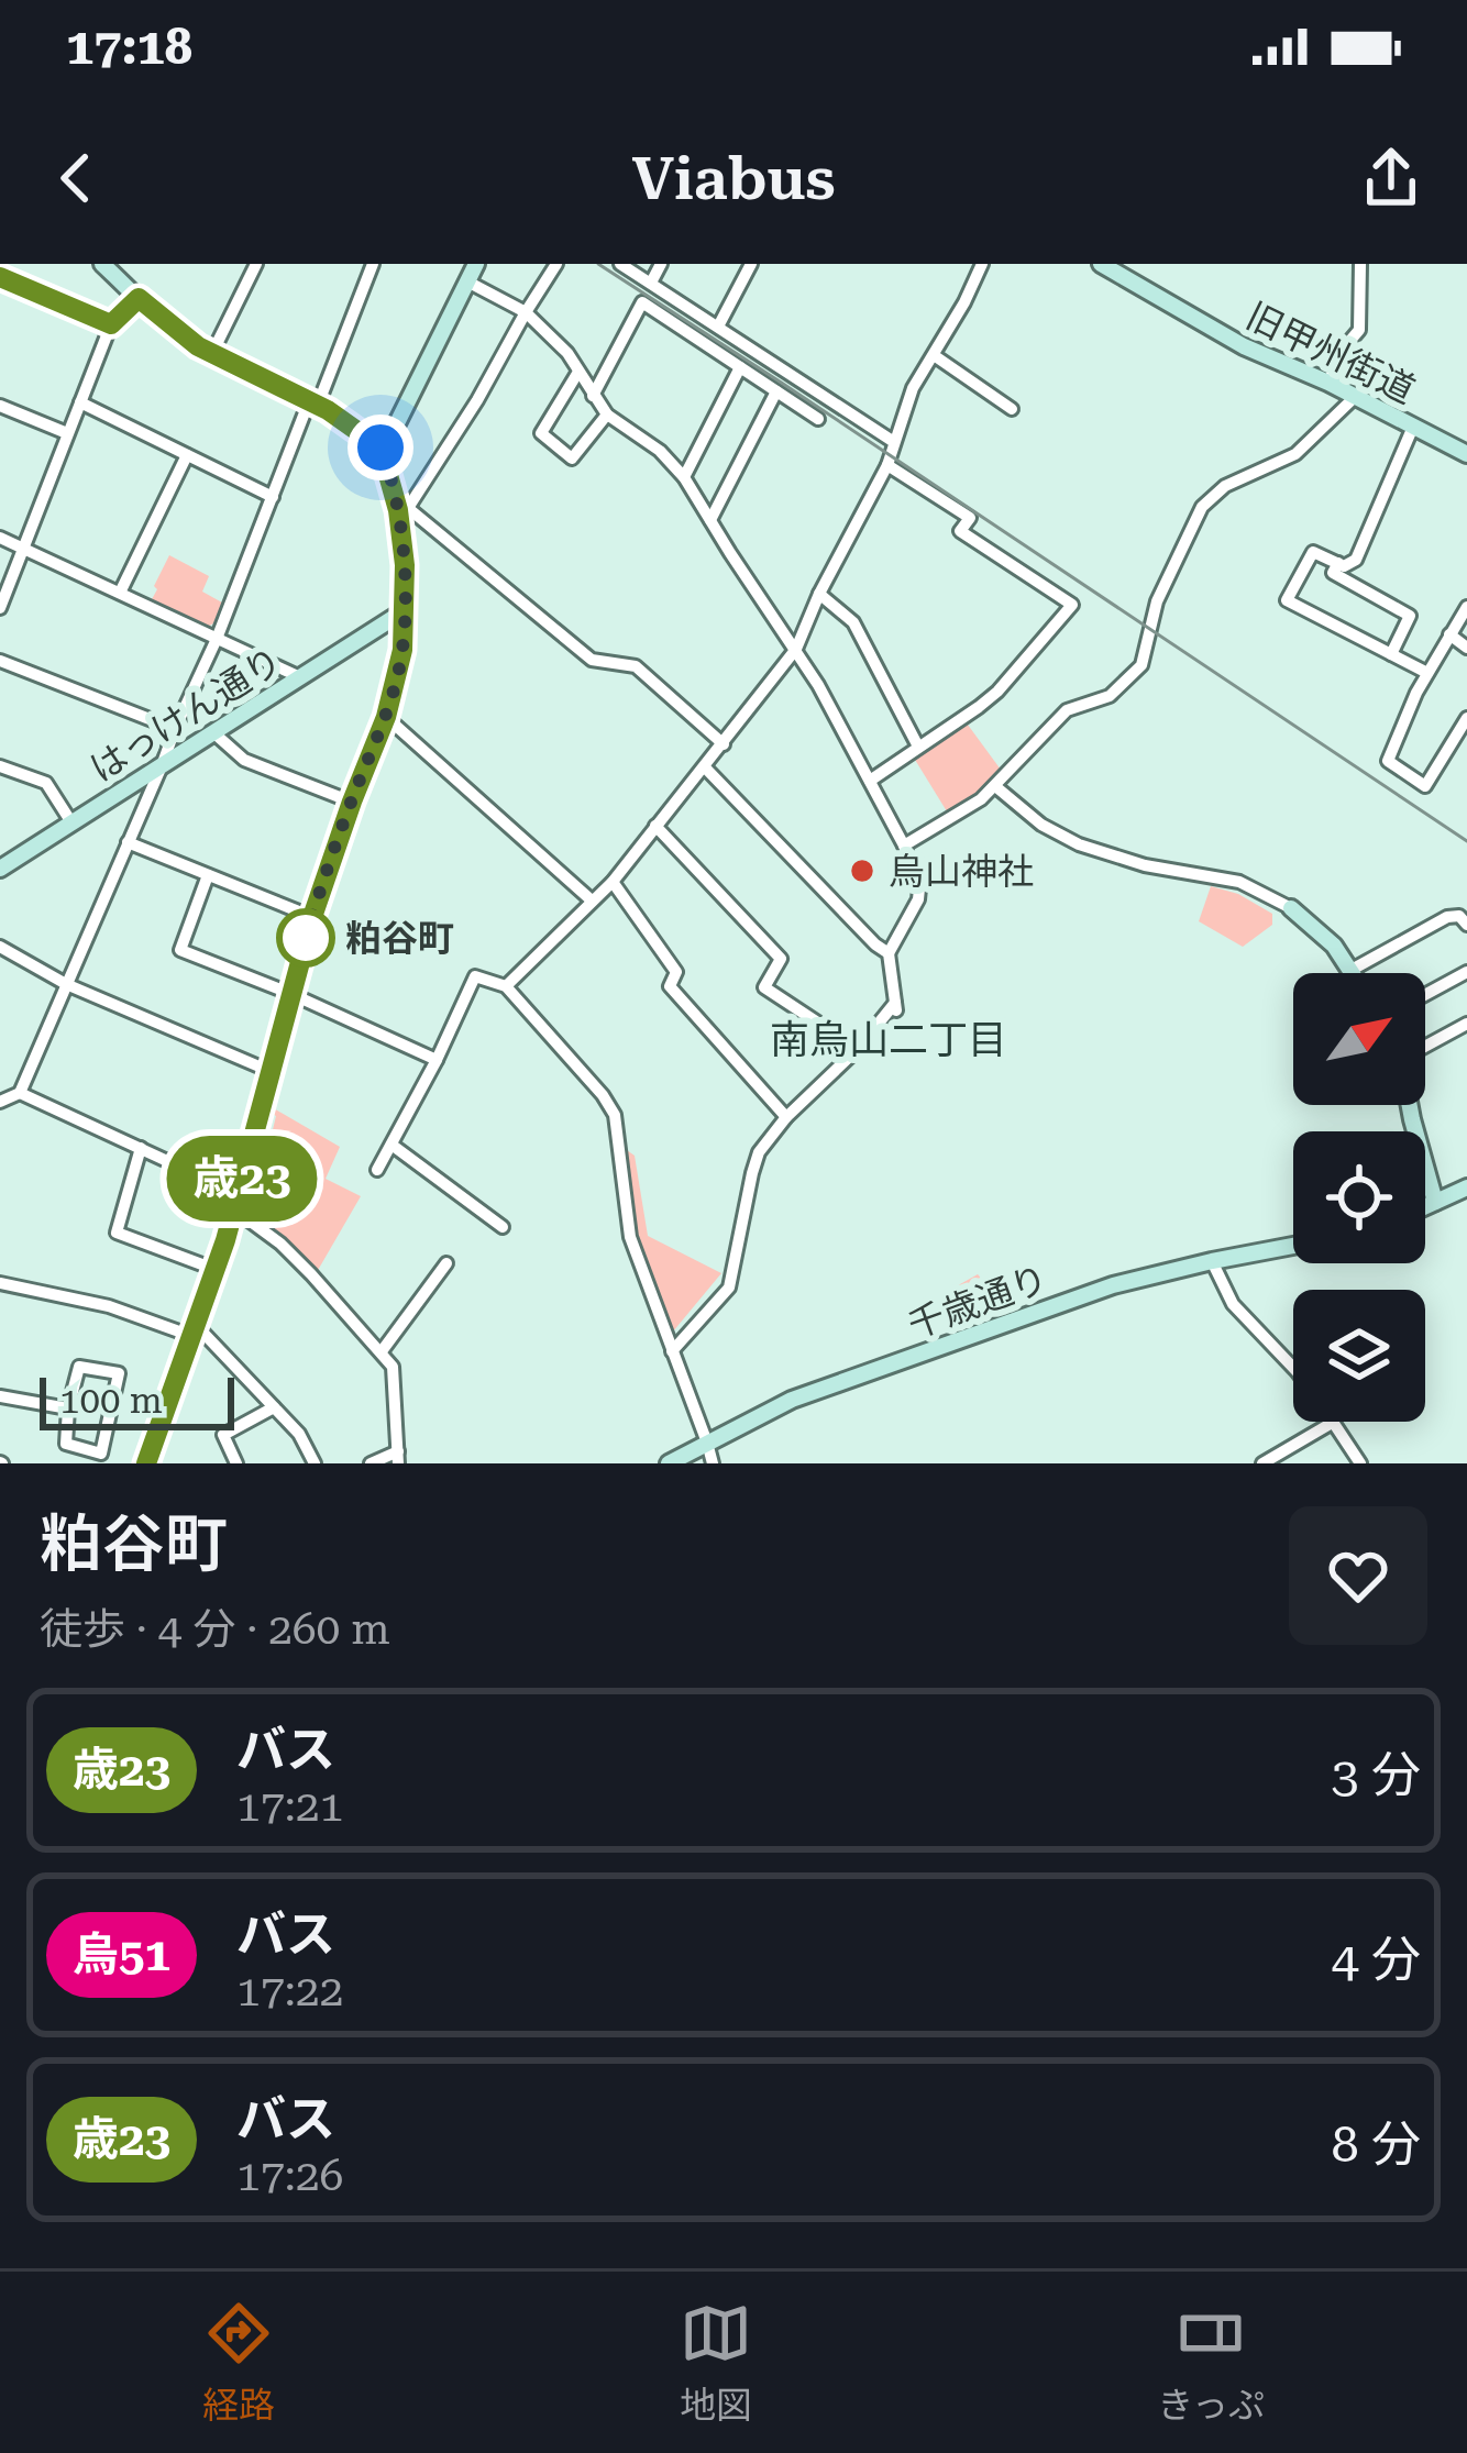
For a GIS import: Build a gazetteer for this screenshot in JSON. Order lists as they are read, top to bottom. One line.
{"streets":{"street":["旧甲州街道","はっけん通り","千歳通り"]},"districts":["南烏山二丁目"],"places":["烏山神社","粕谷町"],"lines":["bus line 歳23"],"scale_bar":"100 m","north":"top right","page":{"status":"17:18","header":"Viabus","on_map":"歳23","scale":"100 m","heading":["粕谷町","徒歩 · 4 分 · 260 m"],"list":[{"mark":"歳23","name":"バス","note":"17:21","value":"3 分"},{"mark":"烏51","name":"バス","note":"17:22","value":"4 分"},{"mark":"歳23","name":"バス","note":"17:26","value":"8 分"}],"tabs":["経路","地図","きっぷ"]}}
